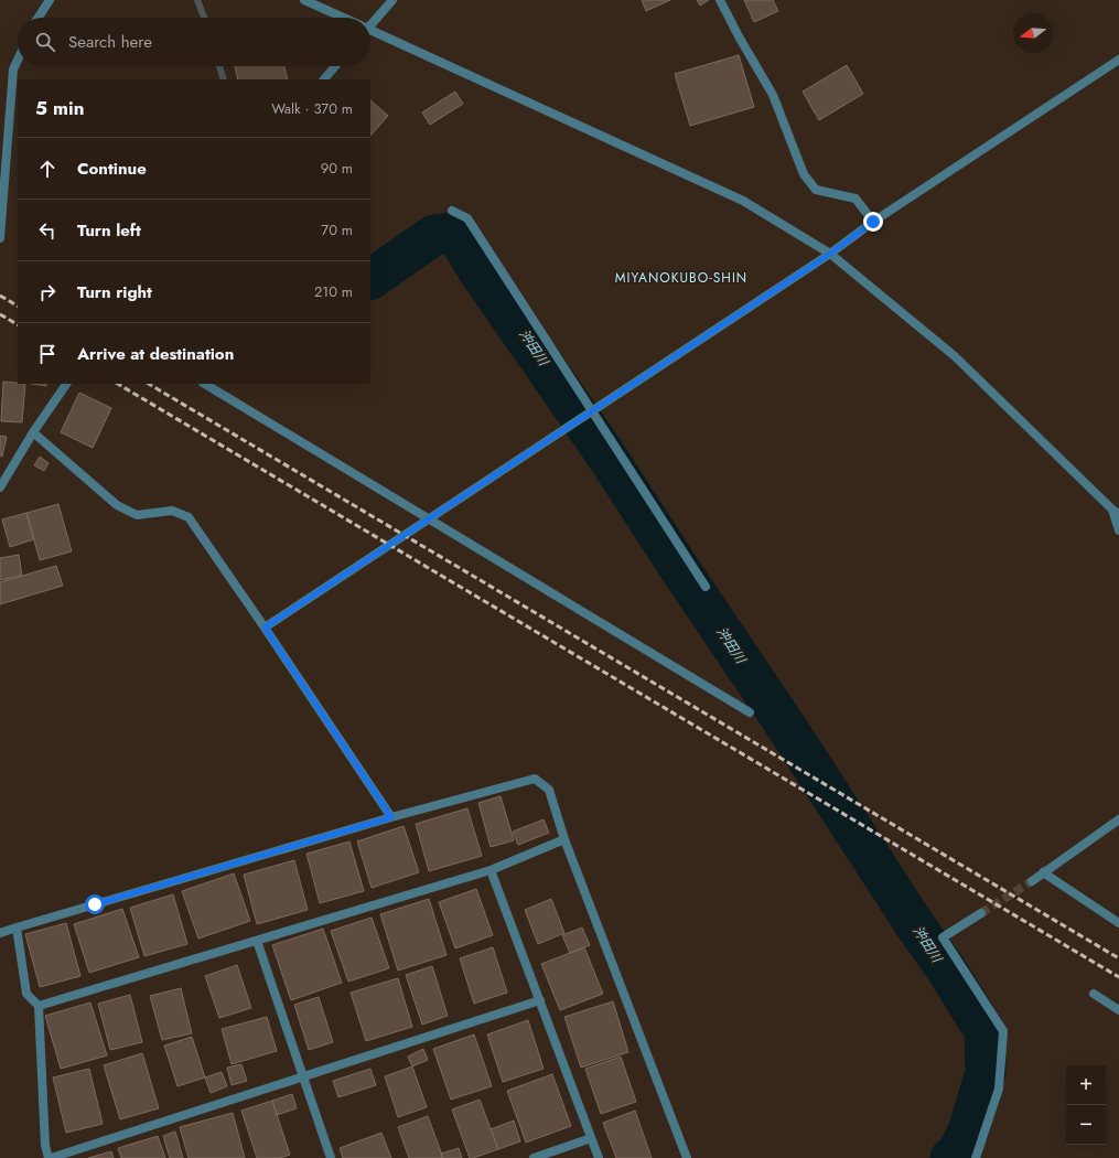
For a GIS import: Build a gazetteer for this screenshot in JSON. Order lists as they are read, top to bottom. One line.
{"districts":["MIYANOKUBO-SHIN"],"water":["沖田川"],"north":"left","page":{"search":"Search here","heading":["5 min","Walk · 370 m"],"list":[["Continue","90 m"],["Turn left","70 m"],["Turn right","210 m"],"Arrive at destination"],"map_buttons":["+","−"]}}
